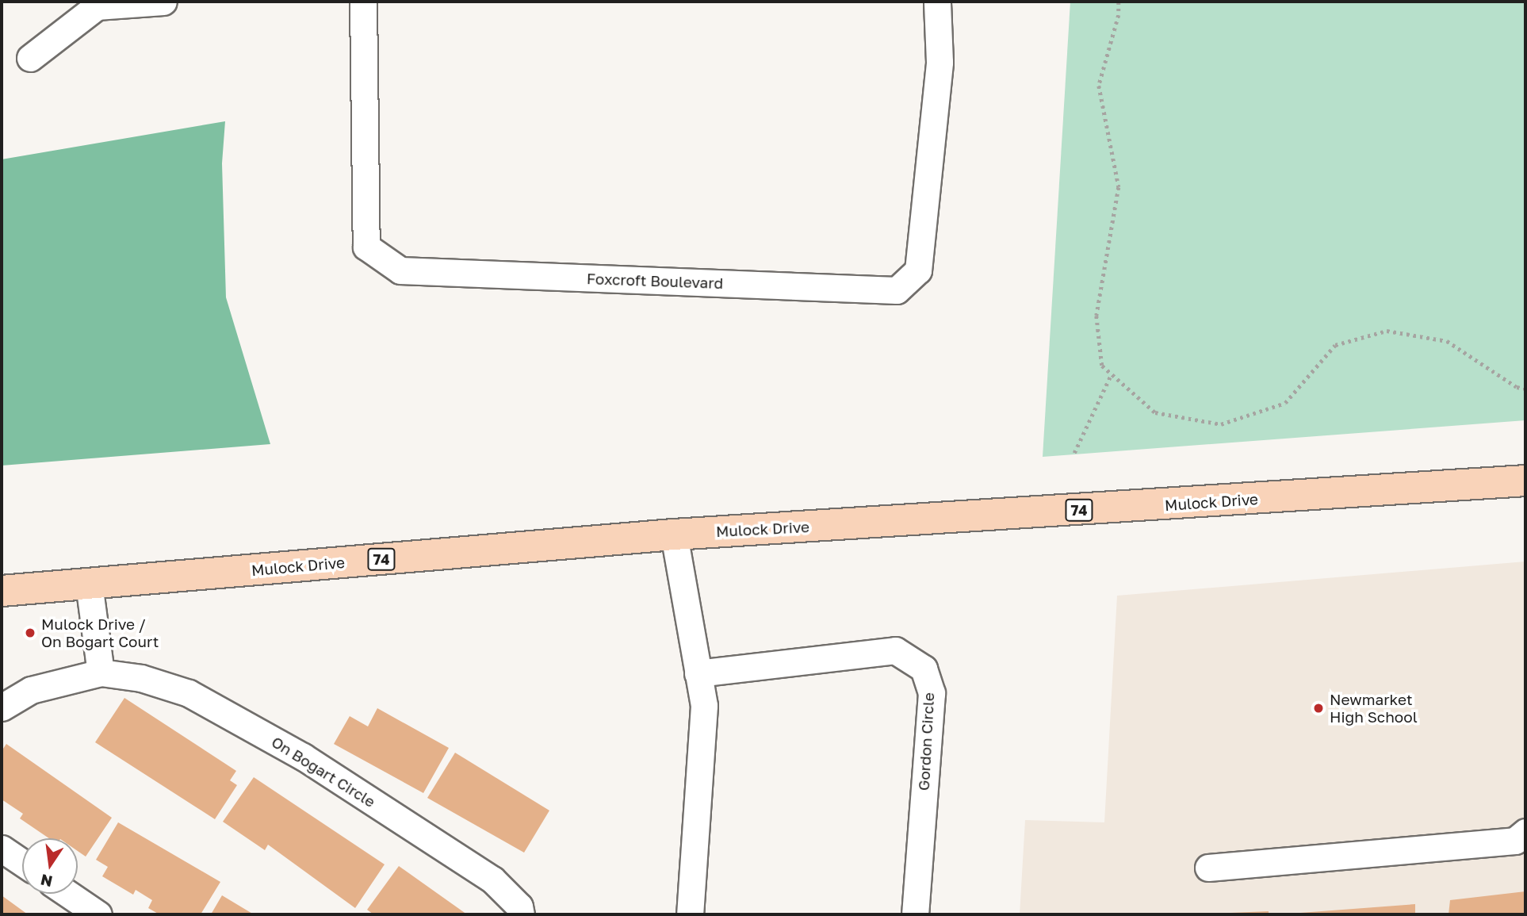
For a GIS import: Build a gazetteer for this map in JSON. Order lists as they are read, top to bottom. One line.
{"streets":{"main road":["Mulock Drive","74"],"street":["Foxcroft Boulevard","Gordon Circle","On Bogart Circle"]},"places":["Mulock Drive / On Bogart Court","Newmarket High School"],"north":"bottom"}
